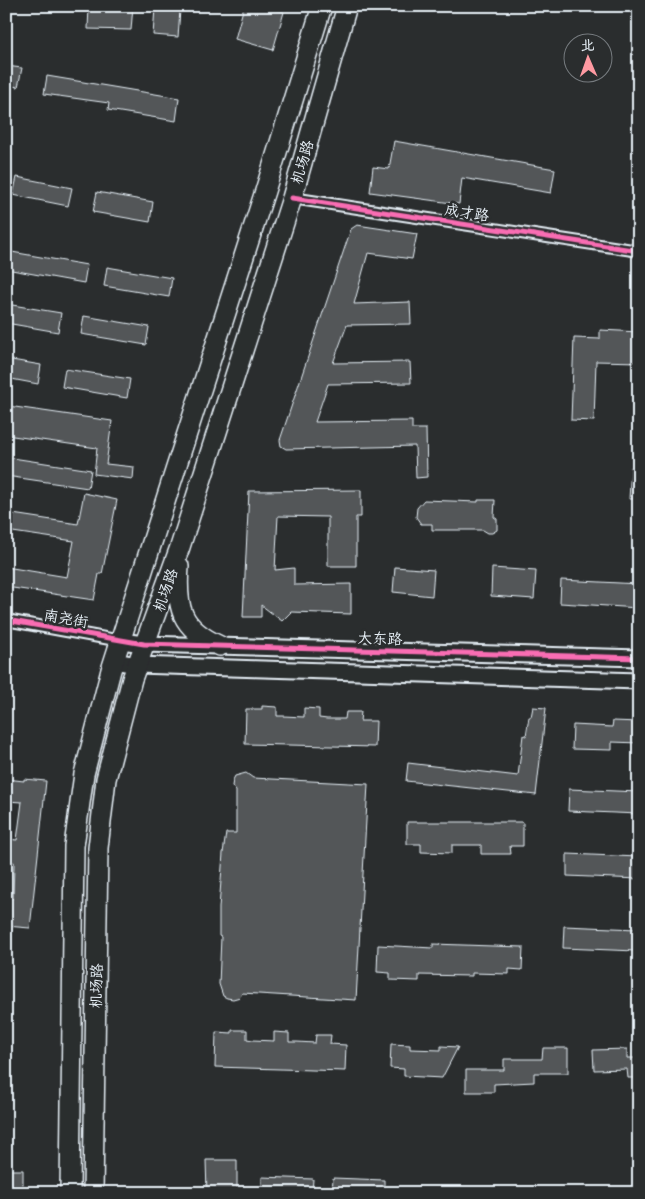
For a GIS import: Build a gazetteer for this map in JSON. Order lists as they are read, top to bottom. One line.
{"streets":{"highway":["机场路"],"street":["成才路","南尧街","大东路"]},"crossings":[["机场路","成才路"],["机场路","南尧街"],["机场路","大东路"],["南尧街","大东路"]],"north":"top"}
